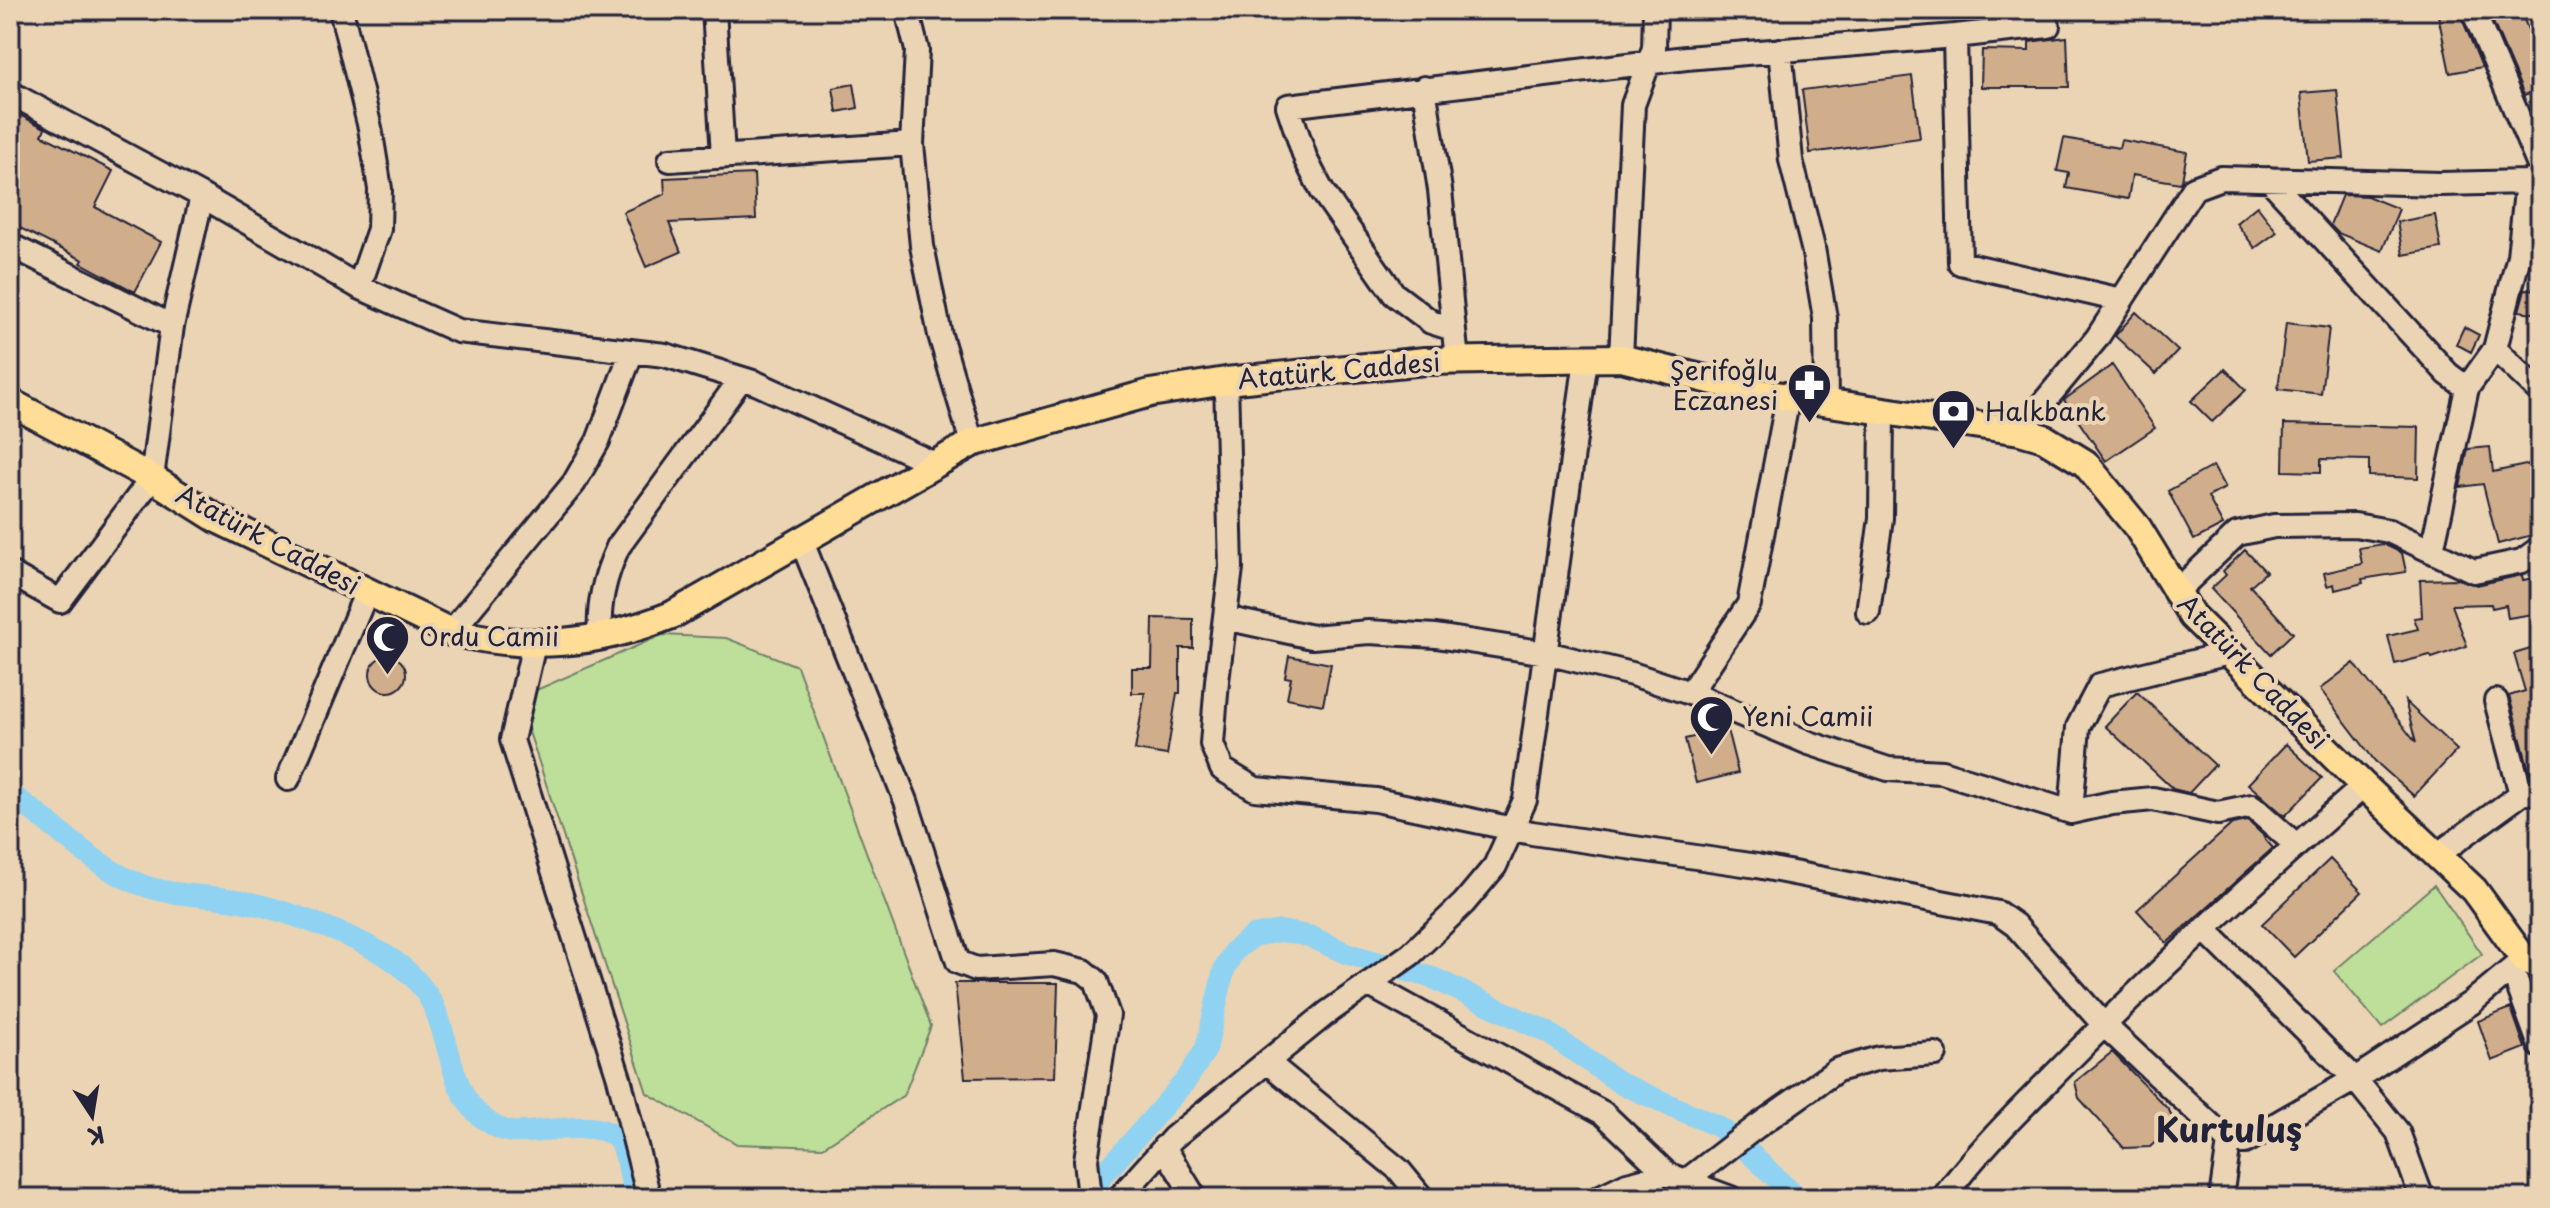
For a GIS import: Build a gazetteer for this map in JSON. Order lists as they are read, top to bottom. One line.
{"streets":{"main road":["Atatürk Caddesi"]},"districts":["Kurtuluş"],"places":{"pharmacy":["Şerifoğlu Eczanesi"],"bank":["Halkbank"],"mosque":["Ordu Camii","Yeni Camii"]},"north":"bottom"}
